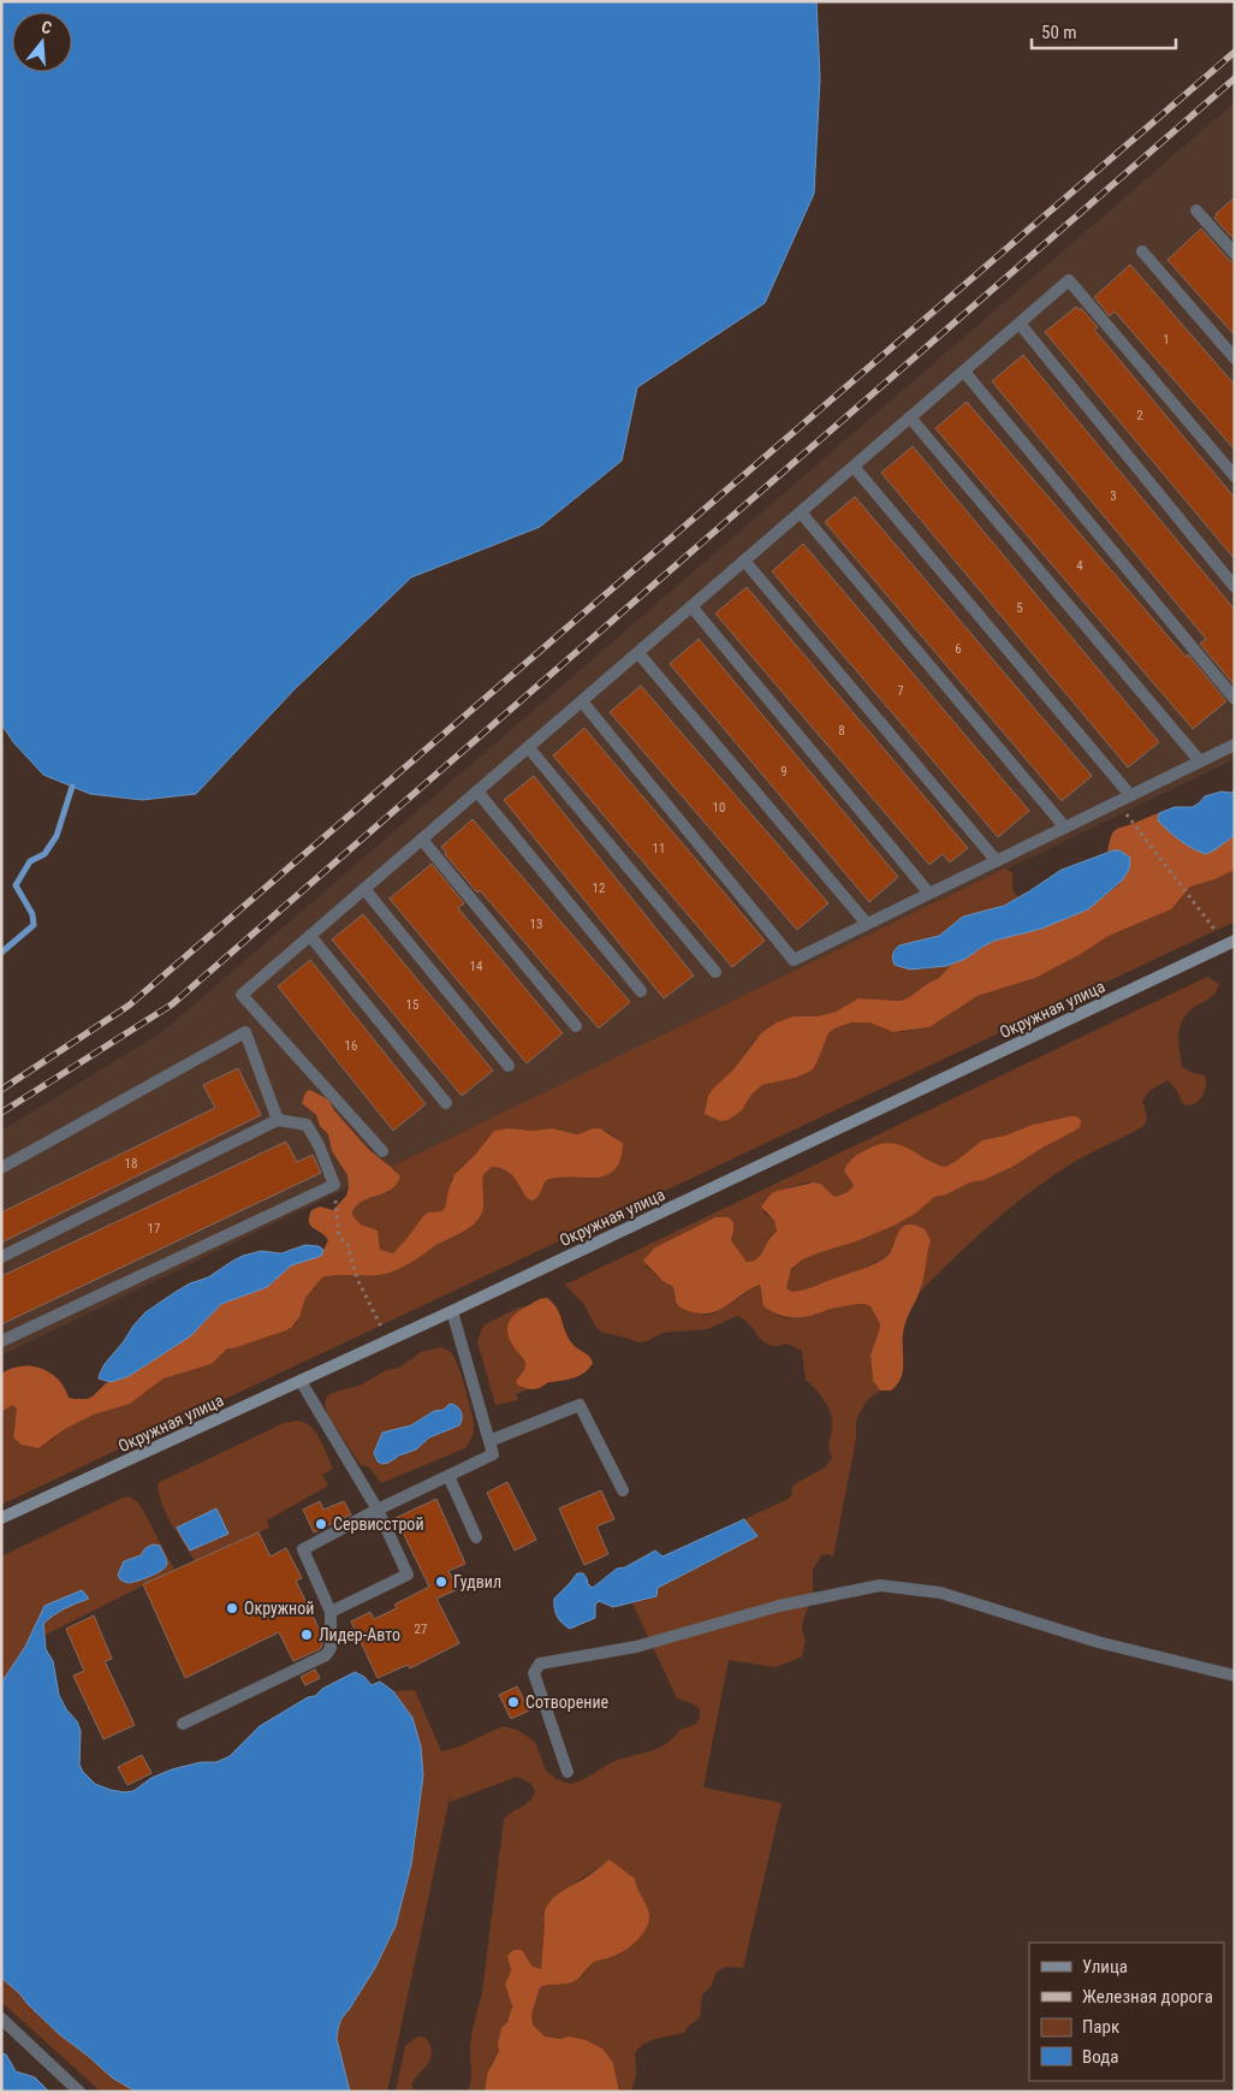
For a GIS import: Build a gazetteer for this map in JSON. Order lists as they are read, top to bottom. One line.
{"streets":{"main road":["Окружная улица"]},"places":["Сервисстрой","Гудвил","Окружной","Лидер-Авто","Сотворение"],"house_numbers":["1","2","3","4","5","6","7","8","9","10","11","12","13","14","15","16","18","17","27"],"legend":["Улица","Железная дорога","Парк","Вода"],"scale_bar":"50 m","north":"top"}
